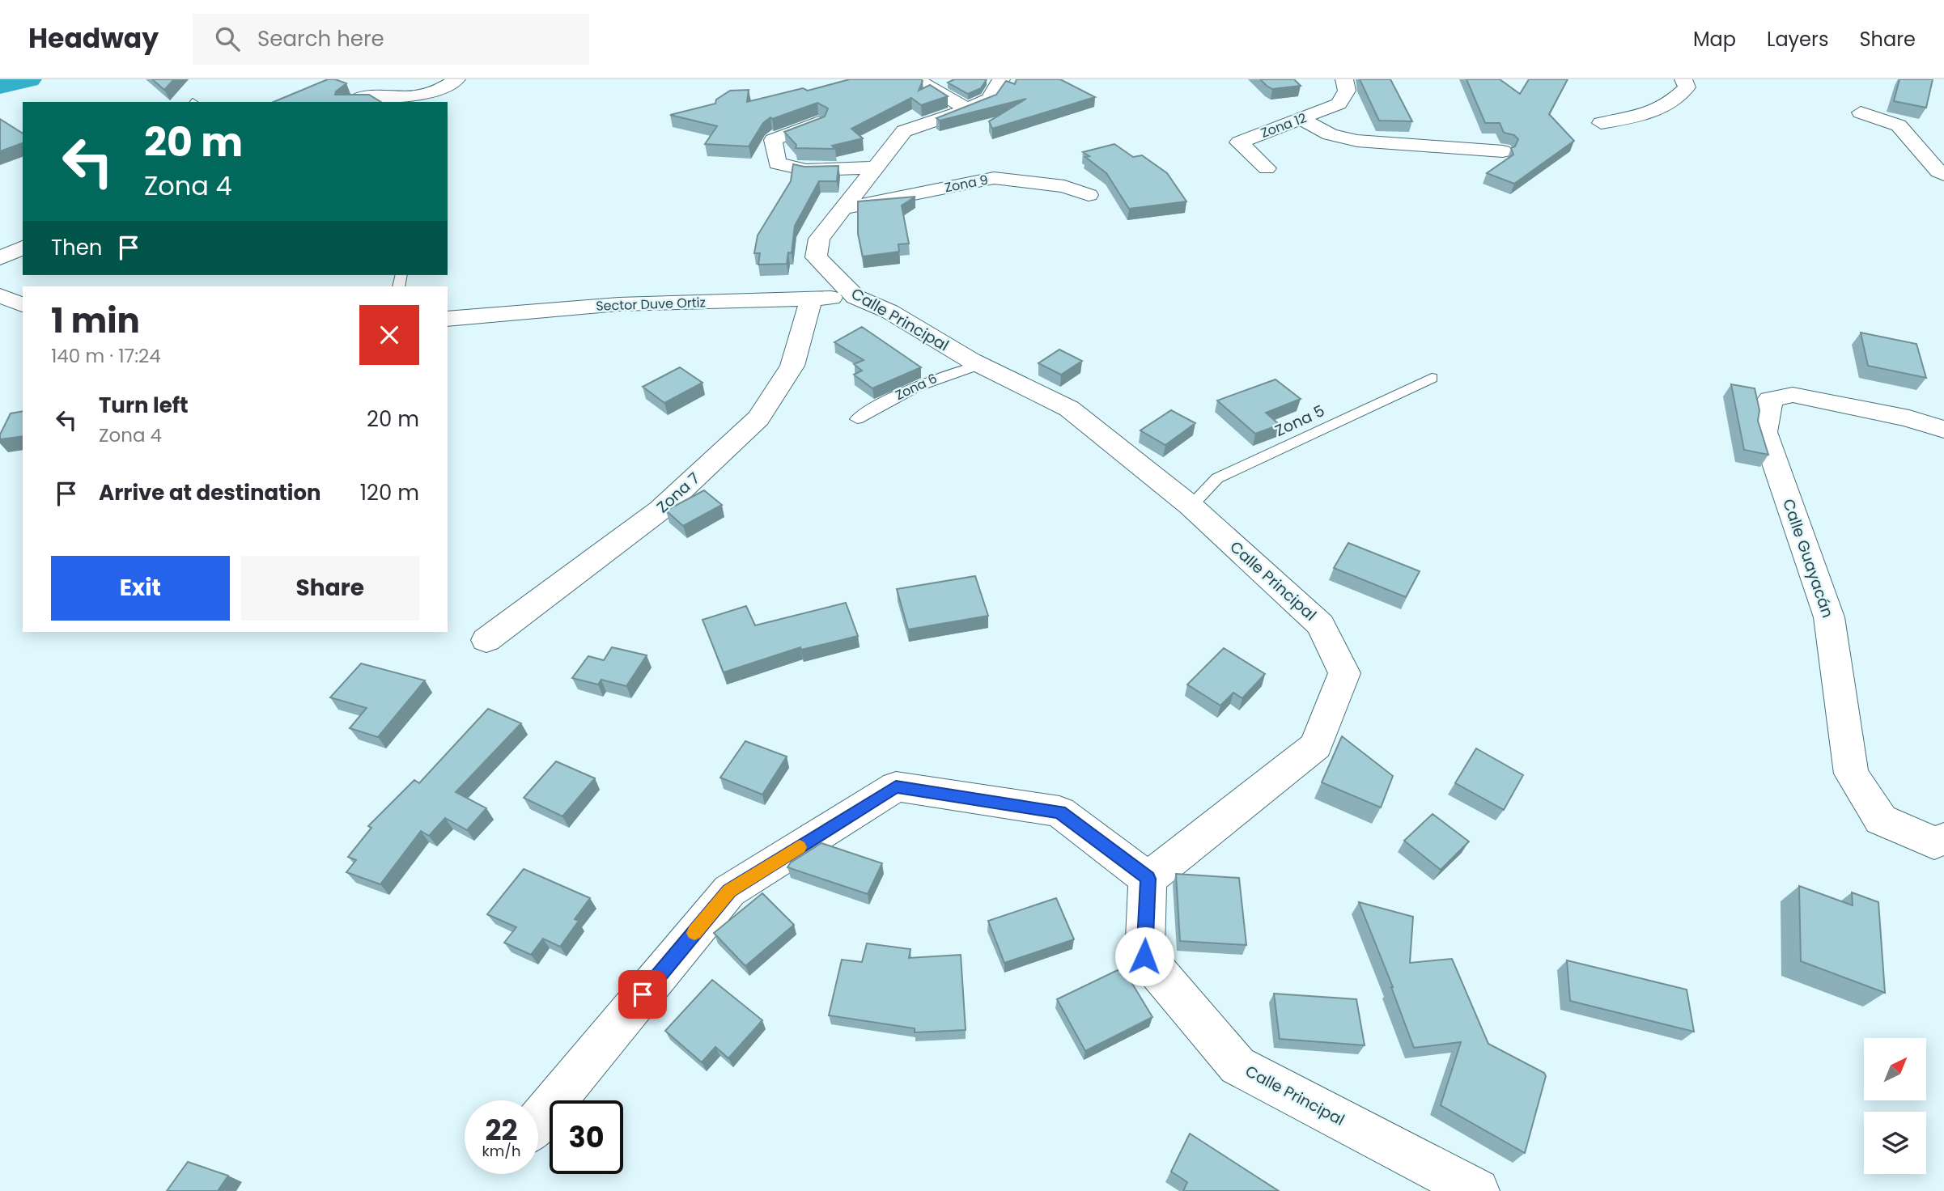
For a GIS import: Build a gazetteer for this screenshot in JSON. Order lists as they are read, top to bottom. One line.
{"streets":{"street":["Zona 12","Zona 9","Sector Duve Ortiz","Calle Principal","Zona 7","Calle Guayacán"],"lane":["Zona 6","Zona 5"]},"crossings":[["Zona 9","Calle Principal"],["Sector Duve Ortiz","Calle Principal"],["Sector Duve Ortiz","Zona 7"],["Calle Principal","Zona 6"],["Calle Principal","Zona 5"]],"north":"top right","page":{"header":"Headway","search":"Search here","nav":["Map","Layers","Share"],"turn":["20 m","Zona 4"],"then":"Then","heading":["1 min","140 m · 17:24"],"list":[{"name":"Turn left","note":"Zona 4","value":"20 m"},{"name":"Arrive at destination","value":"120 m"}],"buttons":["Exit","Share"],"speed":"22 km/h","limit":"30"}}
